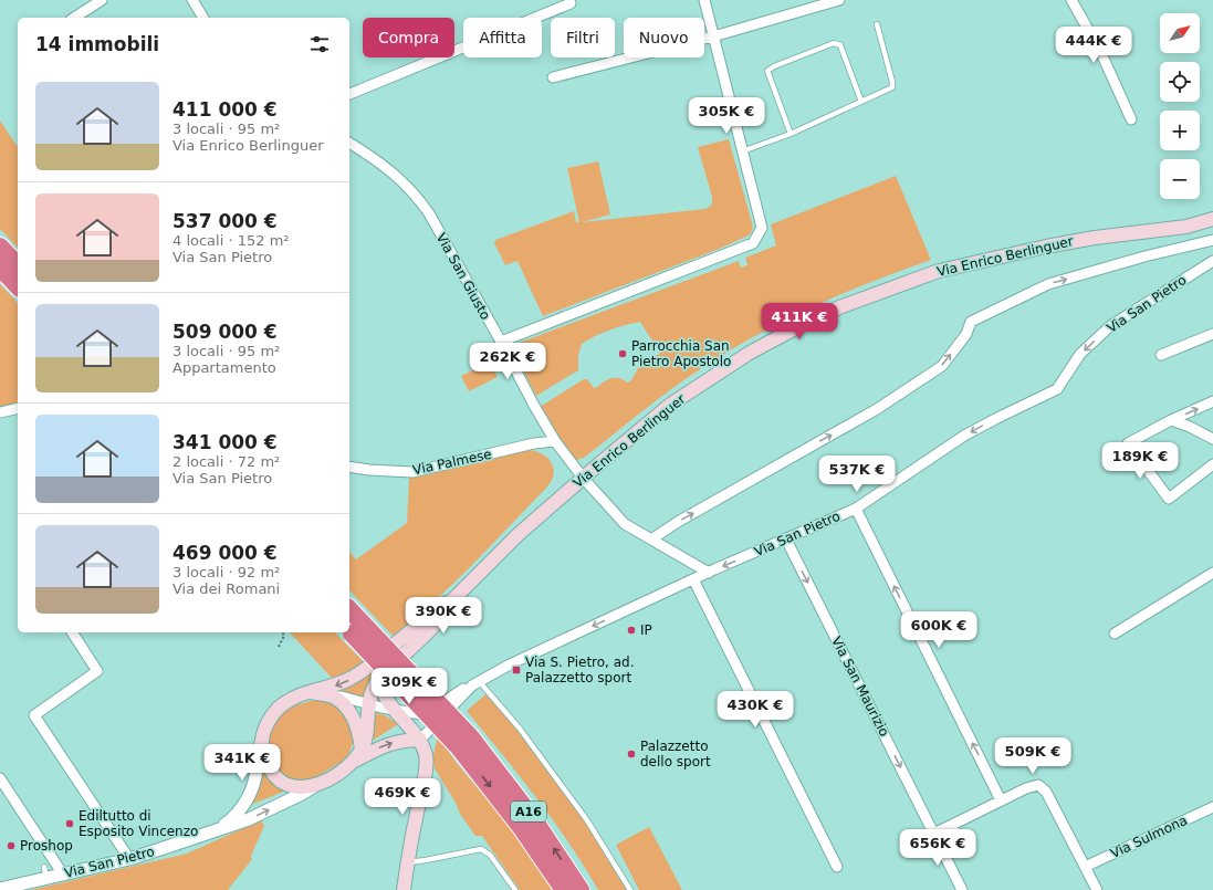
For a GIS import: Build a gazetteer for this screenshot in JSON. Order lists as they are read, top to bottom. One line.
{"streets":{"highway":["A16"],"main road":["Via Enrico Berlinguer"],"street":["Via San Giusto","Via San Pietro","Via Palmese","Via San Maurizio","Via Sulmona"]},"crossings":[["Via Enrico Berlinguer","Via San Giusto"],["Via Enrico Berlinguer","Via San Pietro"],["Via San Giusto","Via San Pietro"],["Via San Giusto","Via Palmese"],["Via San Pietro","Via San Maurizio"]],"places":{"other":["Parrocchia San Pietro Apostolo","IP","Palazzetto dello sport","Ediltutto di Esposito Vincenzo","Proshop"],"transit":["Via S. Pietro, ad. Palazzetto sport"]},"north":"top right","page":{"map_buttons":["+","−"],"chip":["Compra","Affitta","Filtri","Nuovo"],"heading":"14 immobili","price":["444K €","305K €","411K €","262K €","189K €","537K €","390K €","600K €","309K €","430K €","509K €","341K €","469K €","656K €"],"list":[{"name":"411 000 €","note":"3 locali · 95 m² · Via Enrico Berlinguer"},{"name":"537 000 €","note":"4 locali · 152 m² · Via San Pietro"},{"name":"509 000 €","note":"3 locali · 95 m² · Appartamento"},{"name":"341 000 €","note":"2 locali · 72 m² · Via San Pietro"},{"name":"469 000 €","note":"3 locali · 92 m² · Via dei Romani"}]}}
